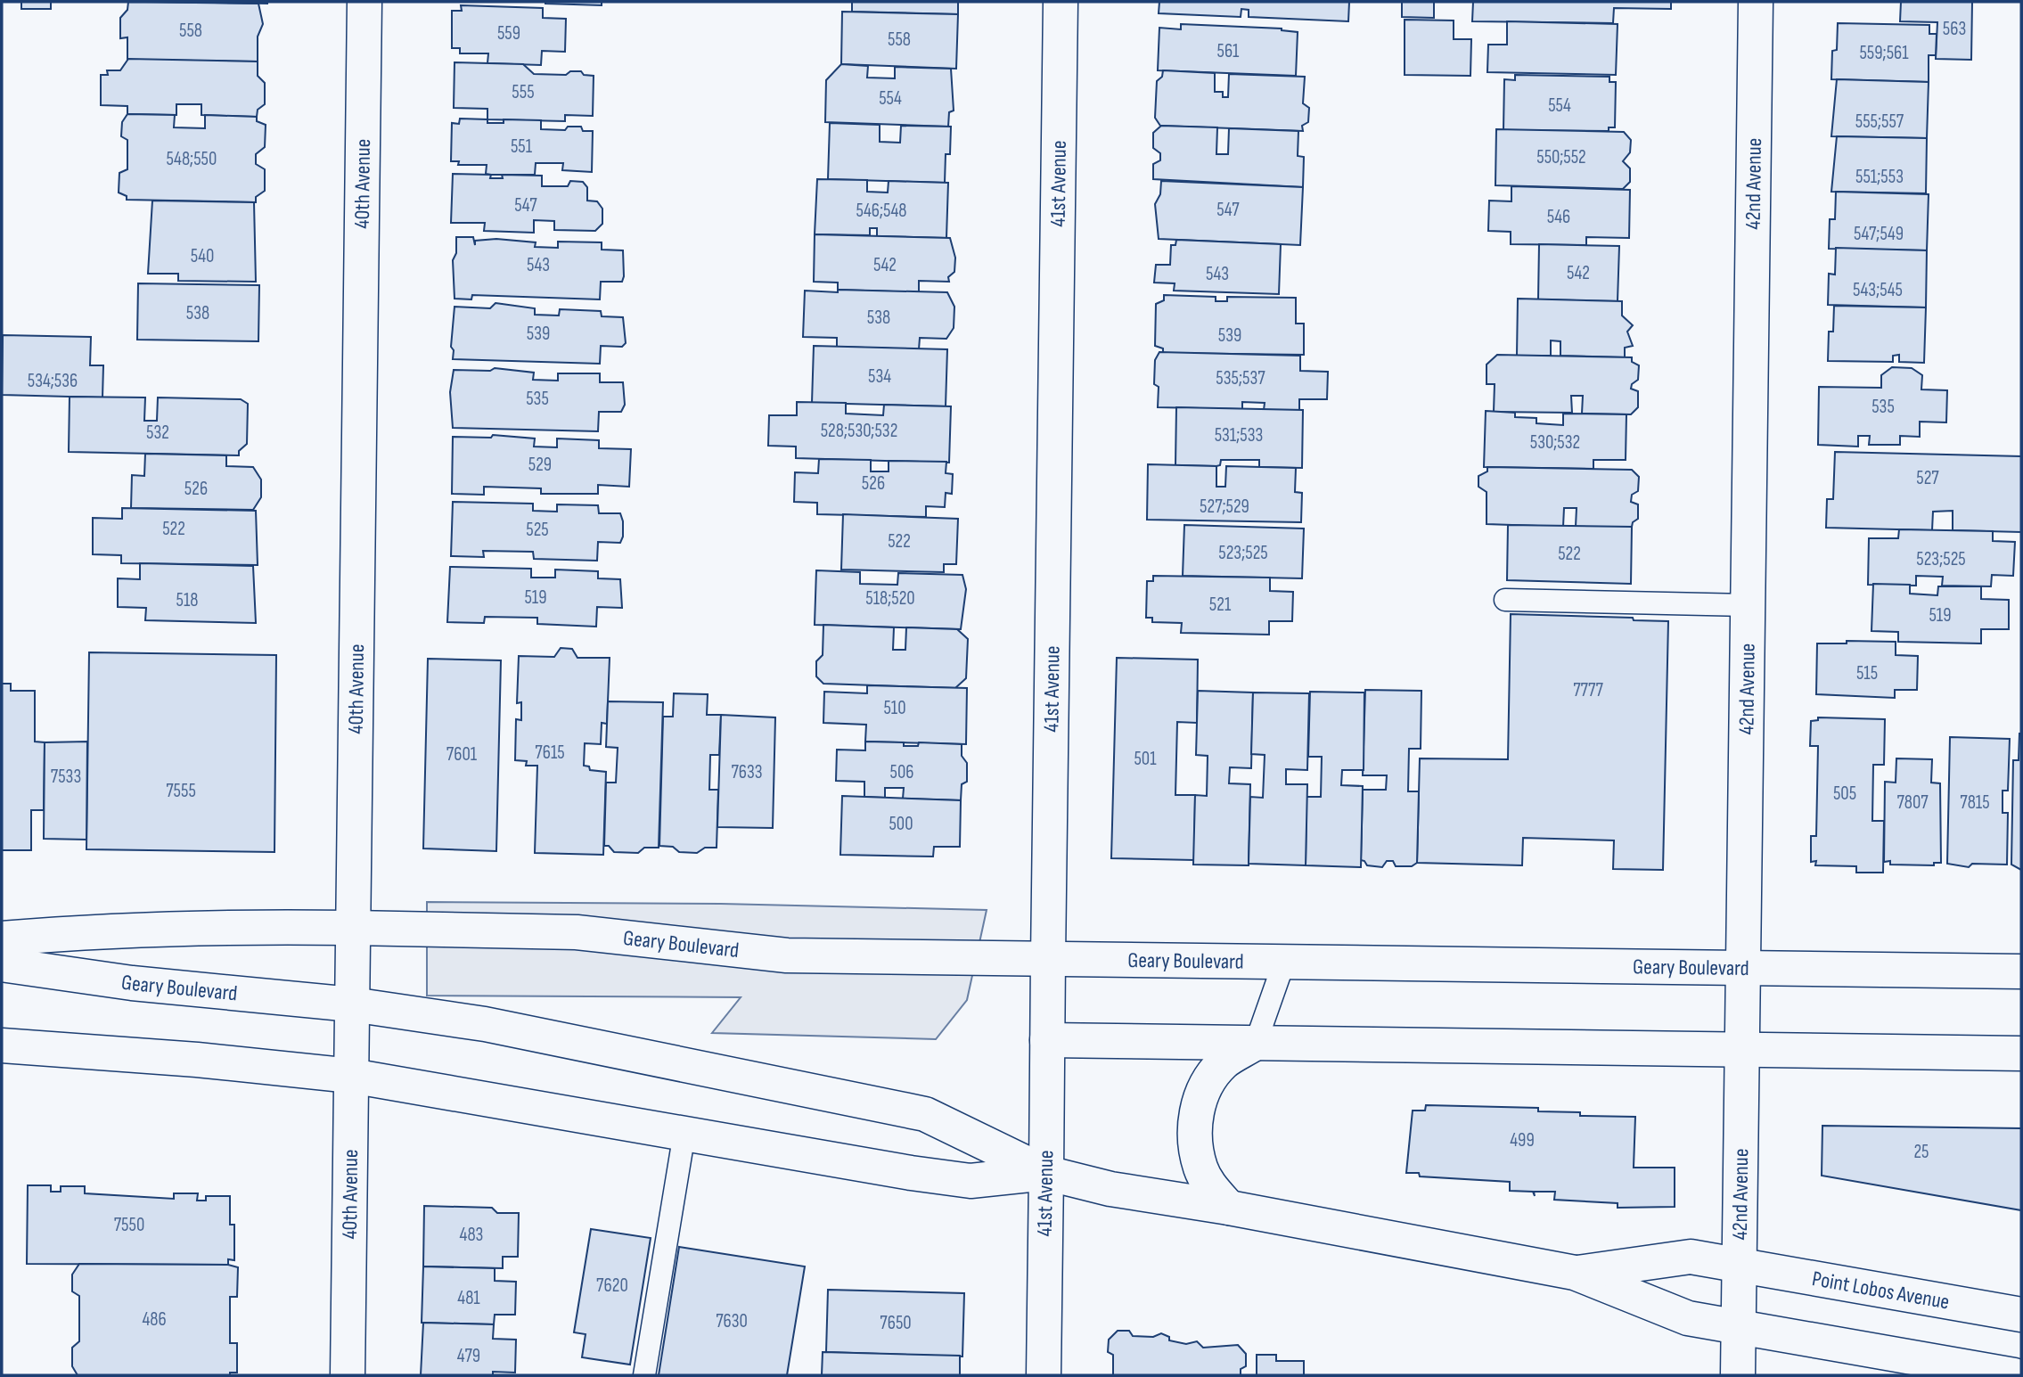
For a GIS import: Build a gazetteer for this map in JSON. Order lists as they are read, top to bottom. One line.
{"streets":{"street":["40th Avenue","41st Avenue","42nd Avenue","Geary Boulevard","Point Lobos Avenue"]},"crossings":[["40th Avenue","Geary Boulevard"],["41st Avenue","Geary Boulevard"],["42nd Avenue","Geary Boulevard"],["42nd Avenue","Point Lobos Avenue"],["Geary Boulevard","Point Lobos Avenue"]],"house_numbers":["563","558","559","558","561","559;561","555","554","554","555;557","551","550;552","548;550","551;553","547","547","546;548","546","547;549","540","543","542","542","543","543;545","538","538","539","539","534","535;537","534;536","535","535","528;530;532","532","531;533","530;532","529","527","526","526","527;529","522","525","522","523;525","522","523;525","519","518;520","518","521","519","515","7777","510","7615","7601","501","7633","506","7533","7555","505","7807","7815","500","499","25","7550","483","7620","481","486","7630","7650","479"]}
